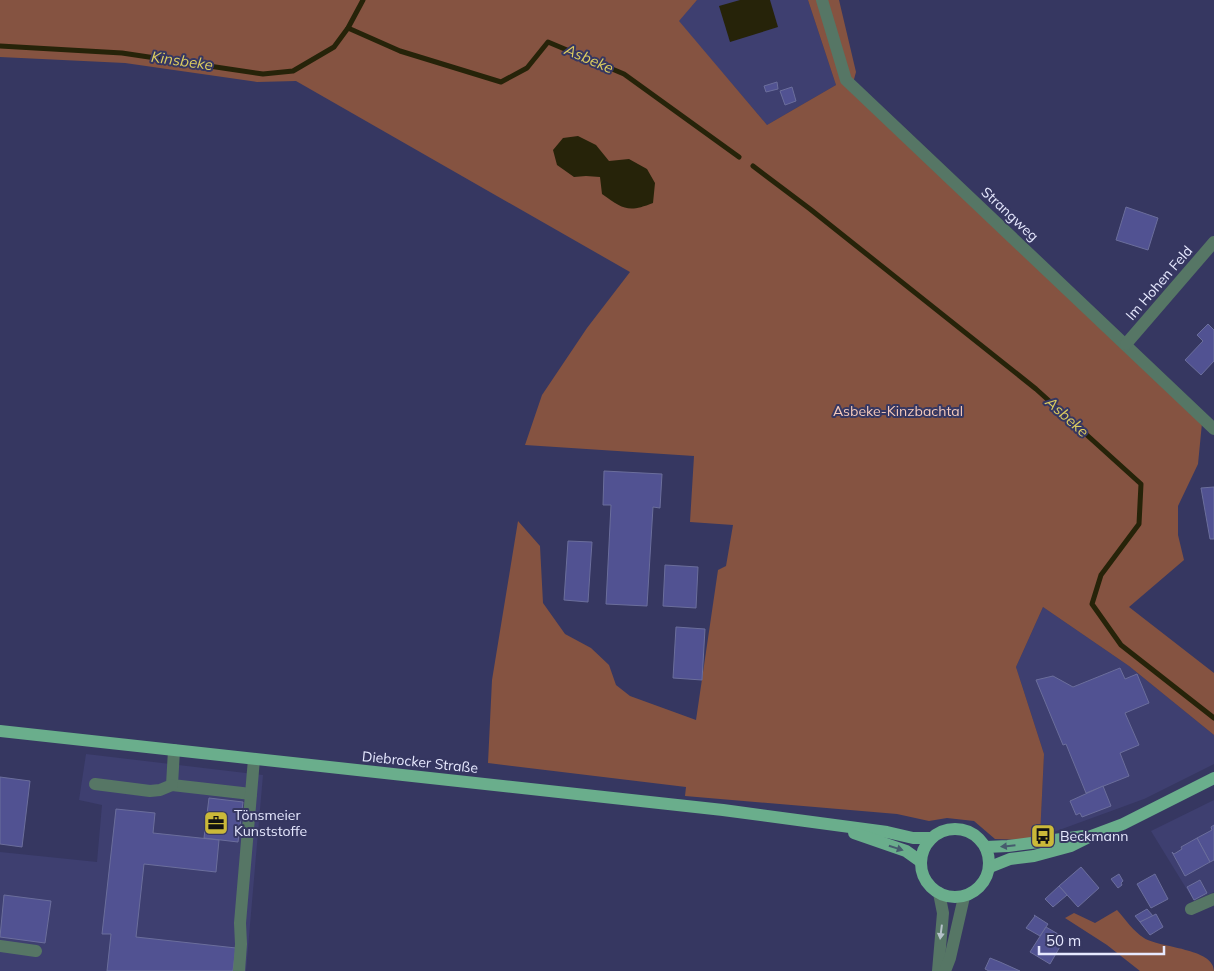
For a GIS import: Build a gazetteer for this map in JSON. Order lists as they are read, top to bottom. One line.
{"streets":{"main road":["Diebrocker Straße"],"street":["Strangweg","Im Hohen Feld"]},"crossings":[["Strangweg","Im Hohen Feld"]],"water":["Asbeke","Kinsbeke"],"parks":["Asbeke-Kinzbachtal"],"places":{"office":["Tönsmeier Kunststoffe"],"bus stop":["Beckmann"]},"scale_bar":"50 m"}
